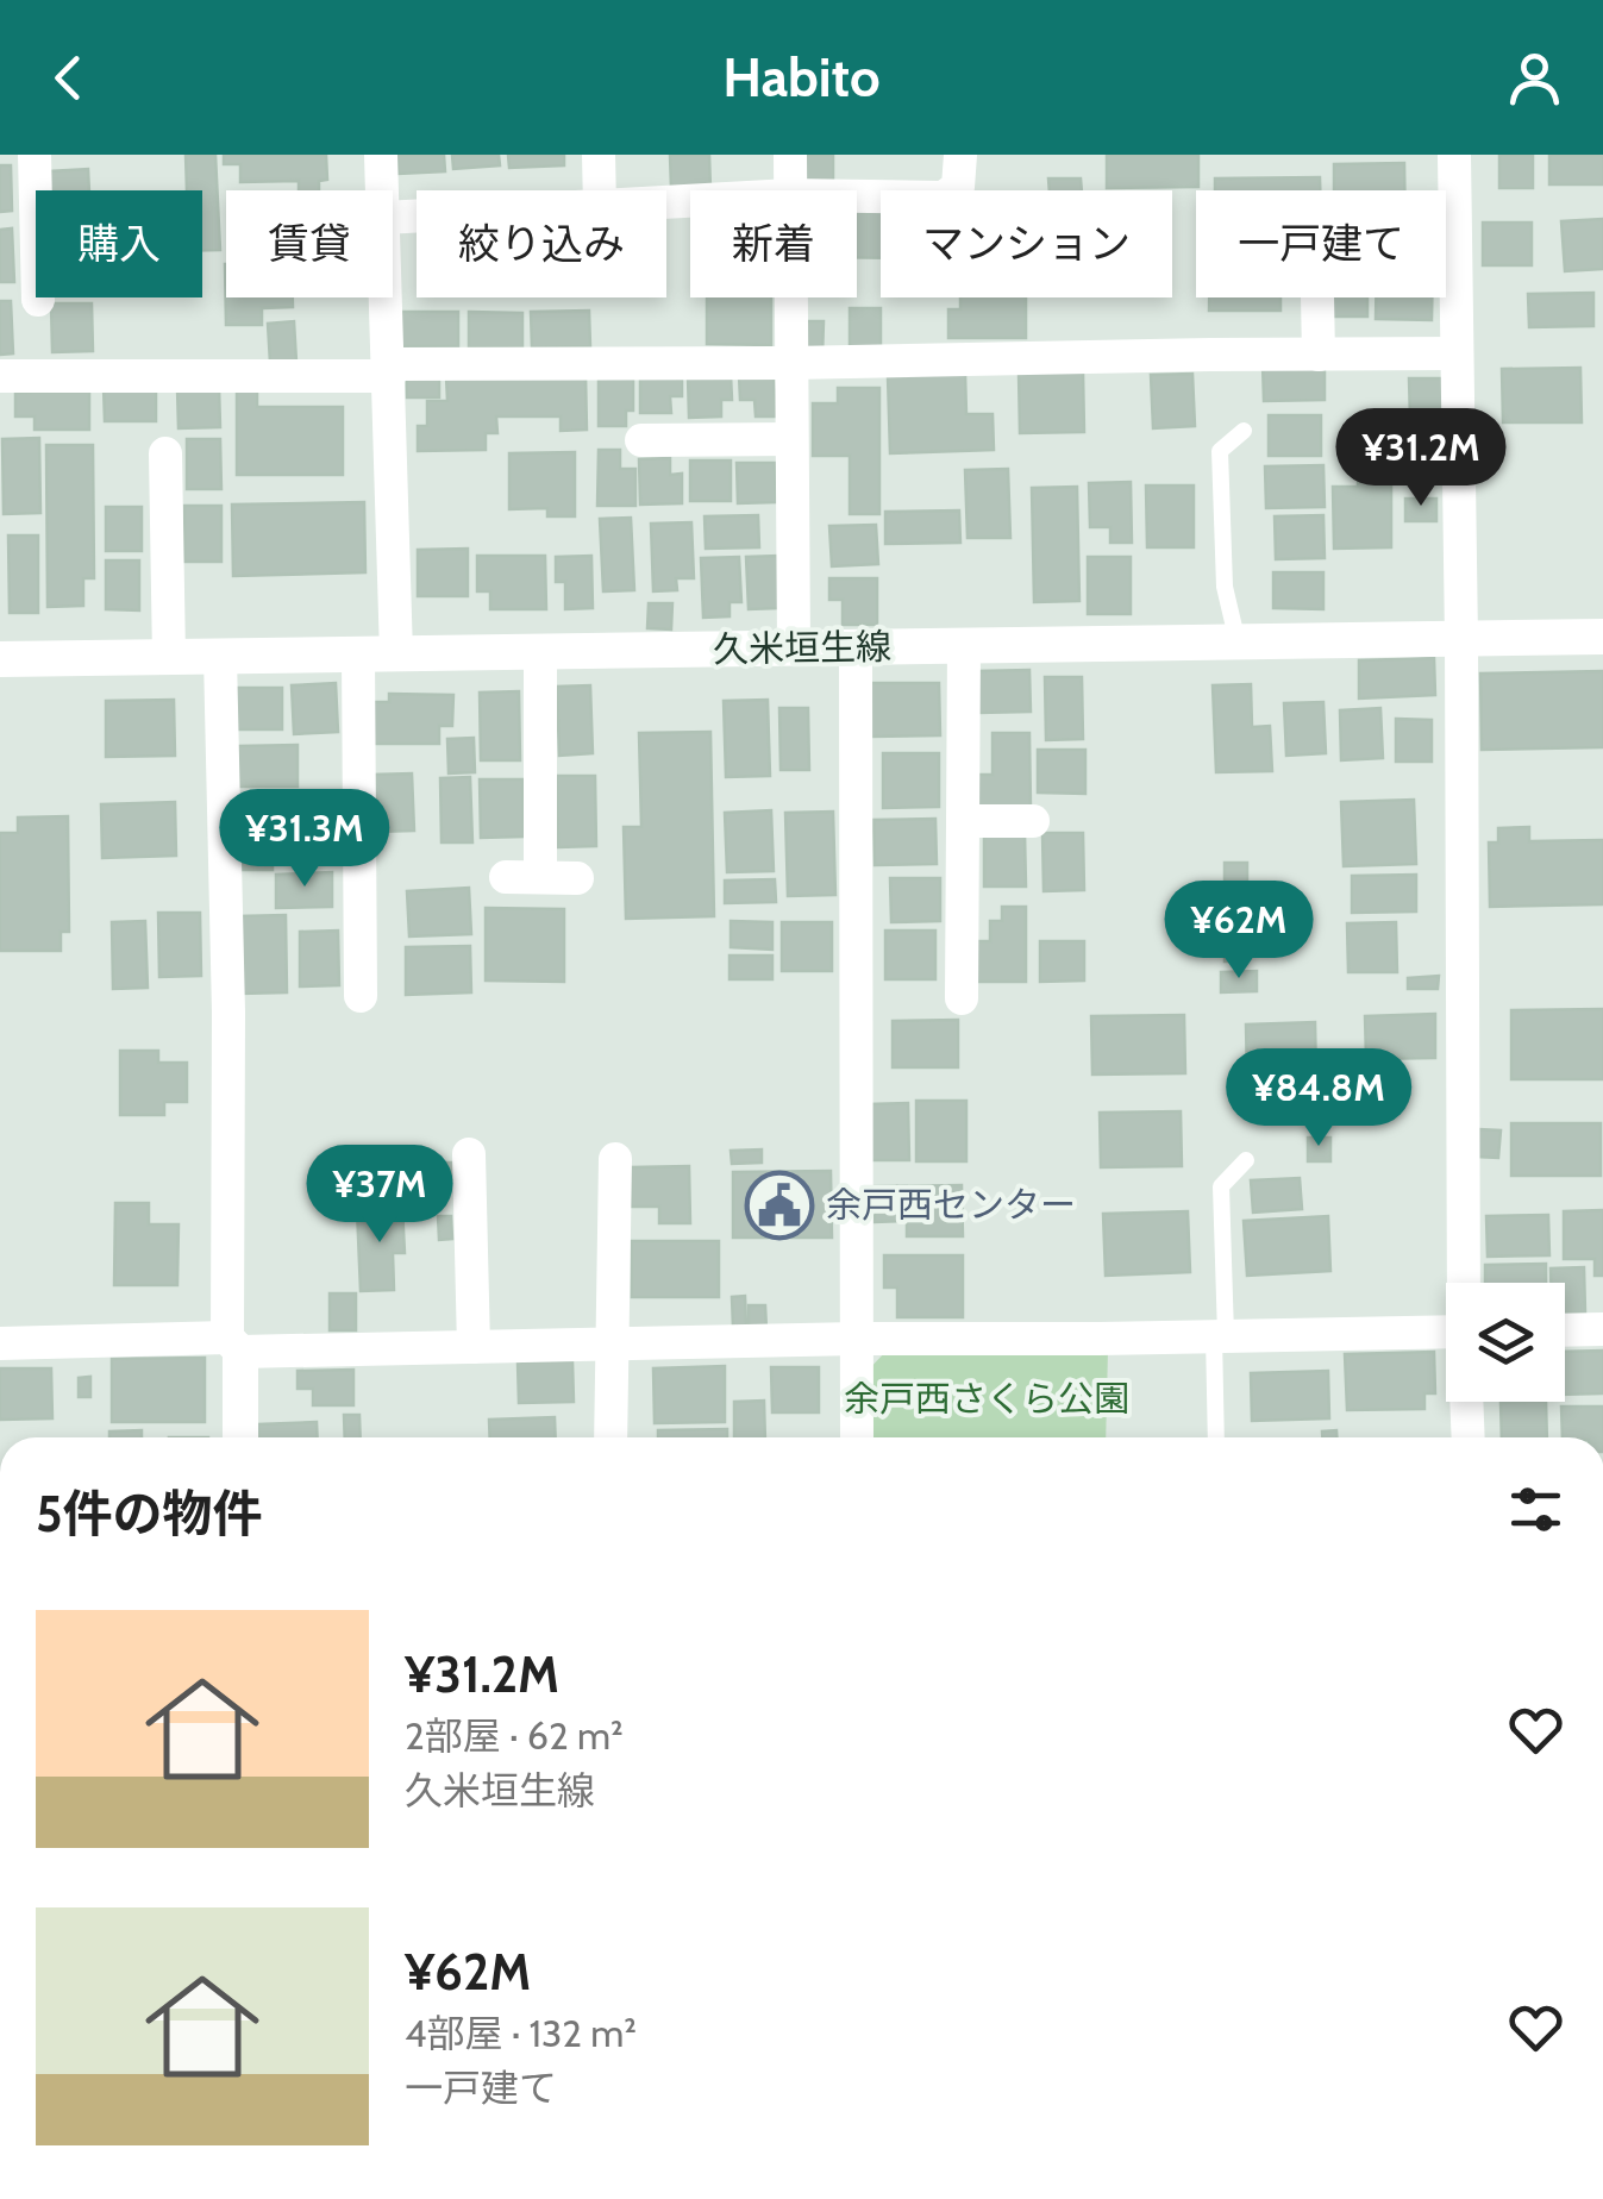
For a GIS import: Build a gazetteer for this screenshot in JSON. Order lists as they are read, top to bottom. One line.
{"streets":{"main road":["久米垣生線"]},"parks":["余戸西さくら公園"],"places":{"public building":["余戸西センター"]},"page":{"header":"Habito","chip":["購入","賃貸","絞り込み","新着","マンション","一戸建て"],"price":["¥31.2M","¥31.3M","¥62M","¥84.8M","¥37M"],"heading":"5件の物件","list":[{"name":"¥31.2M","note":"2部屋 · 62 m² · 久米垣生線"},{"name":"¥62M","note":"4部屋 · 132 m² · 一戸建て"}]}}
